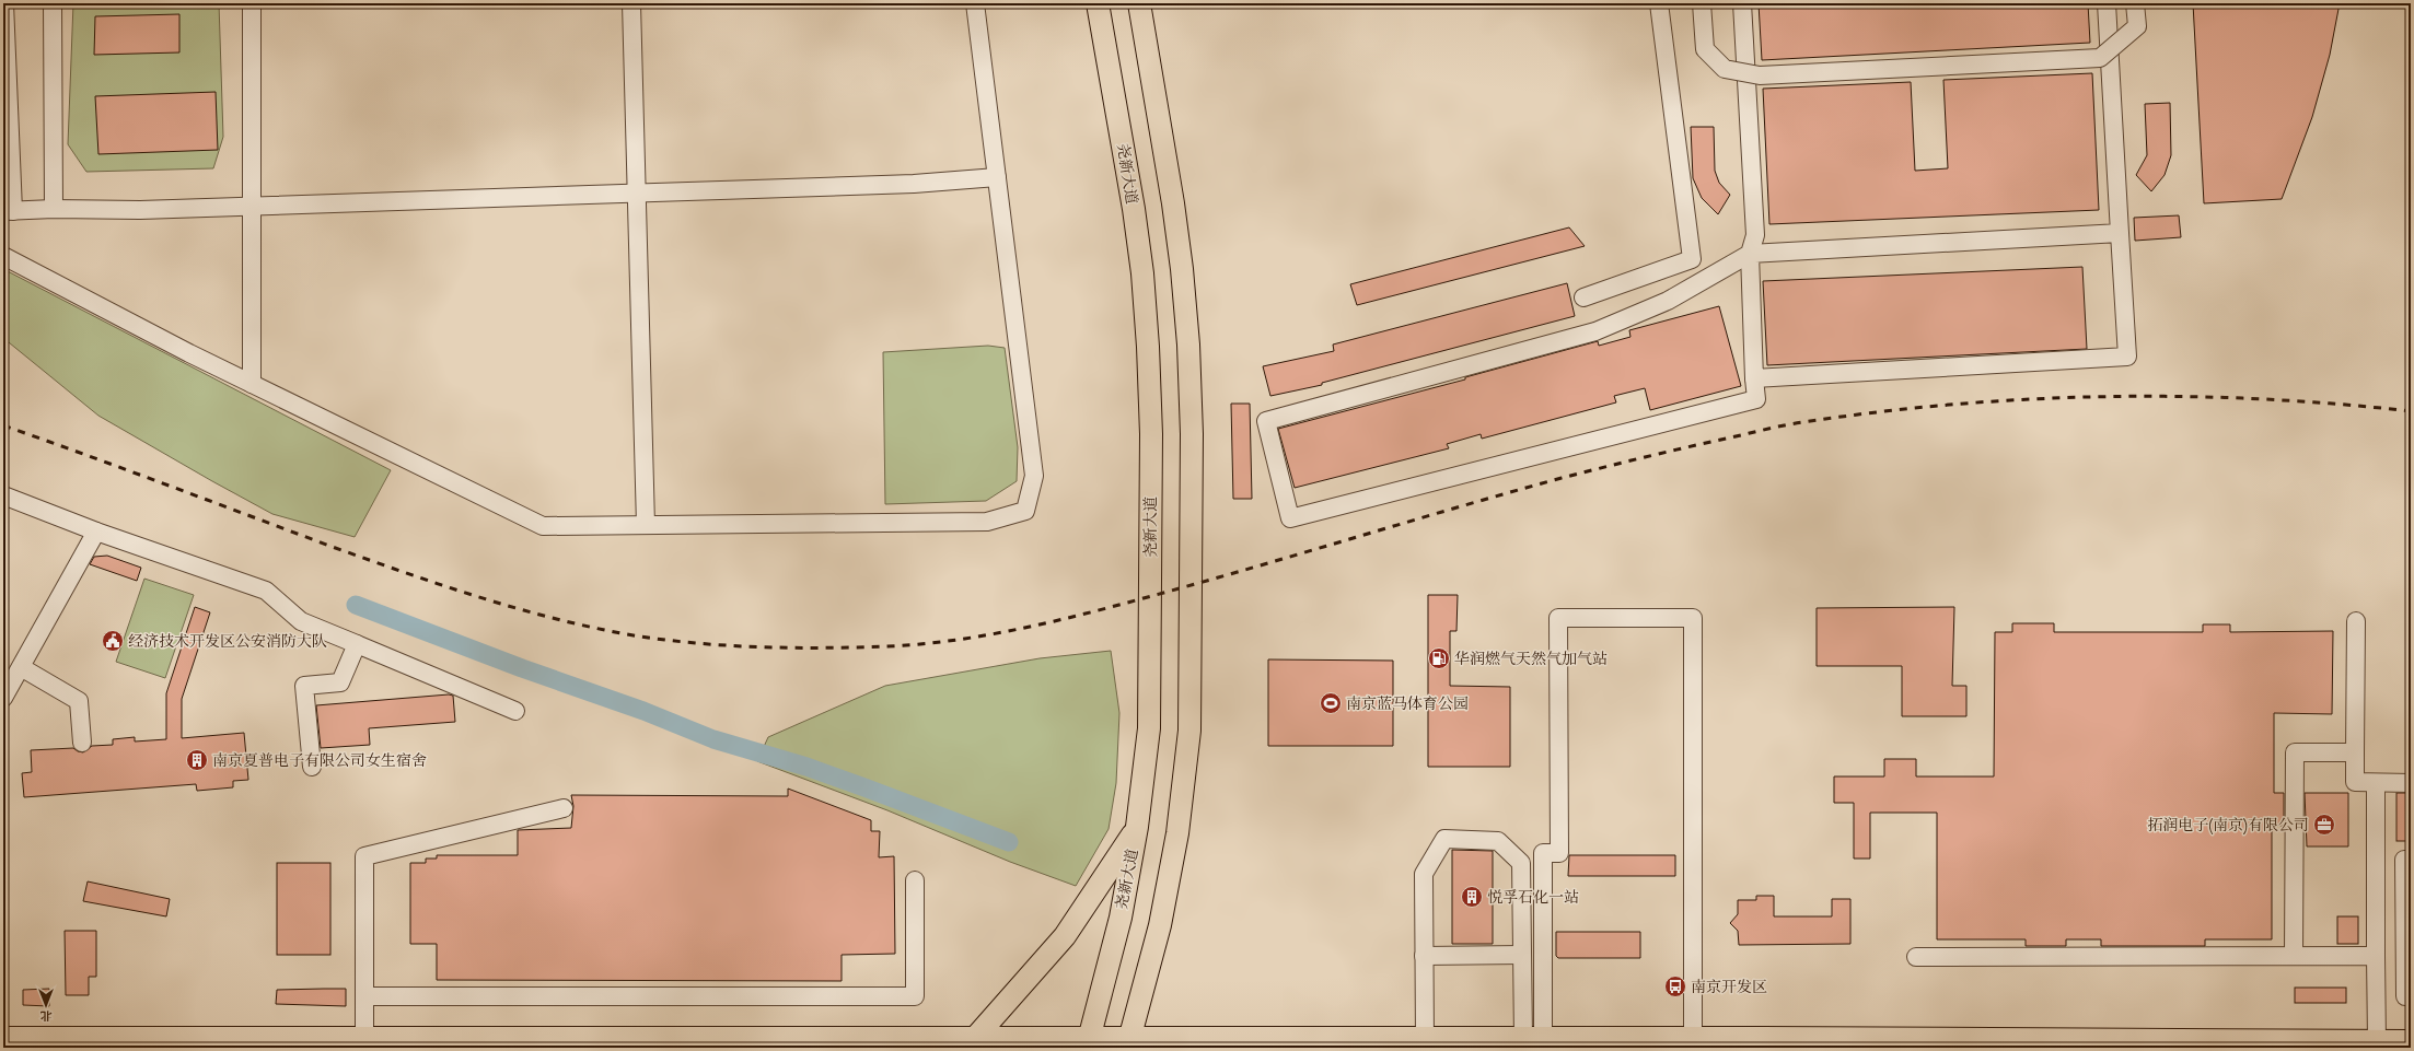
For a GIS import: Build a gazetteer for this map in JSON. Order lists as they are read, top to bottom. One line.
{"streets":{"main road":["尧新大道"]},"places":{"public building":["经济技术开发区公安消防大队"],"fuel station":["华润燃气天然气加气站"],"sports":["南京蓝马体育公园"],"building":["南京夏普电子有限公司女生宿舍","悦孚石化一站"],"office":["拓润电子(南京)有限公司"],"bus stop":["南京开发区"]},"north":"bottom"}
